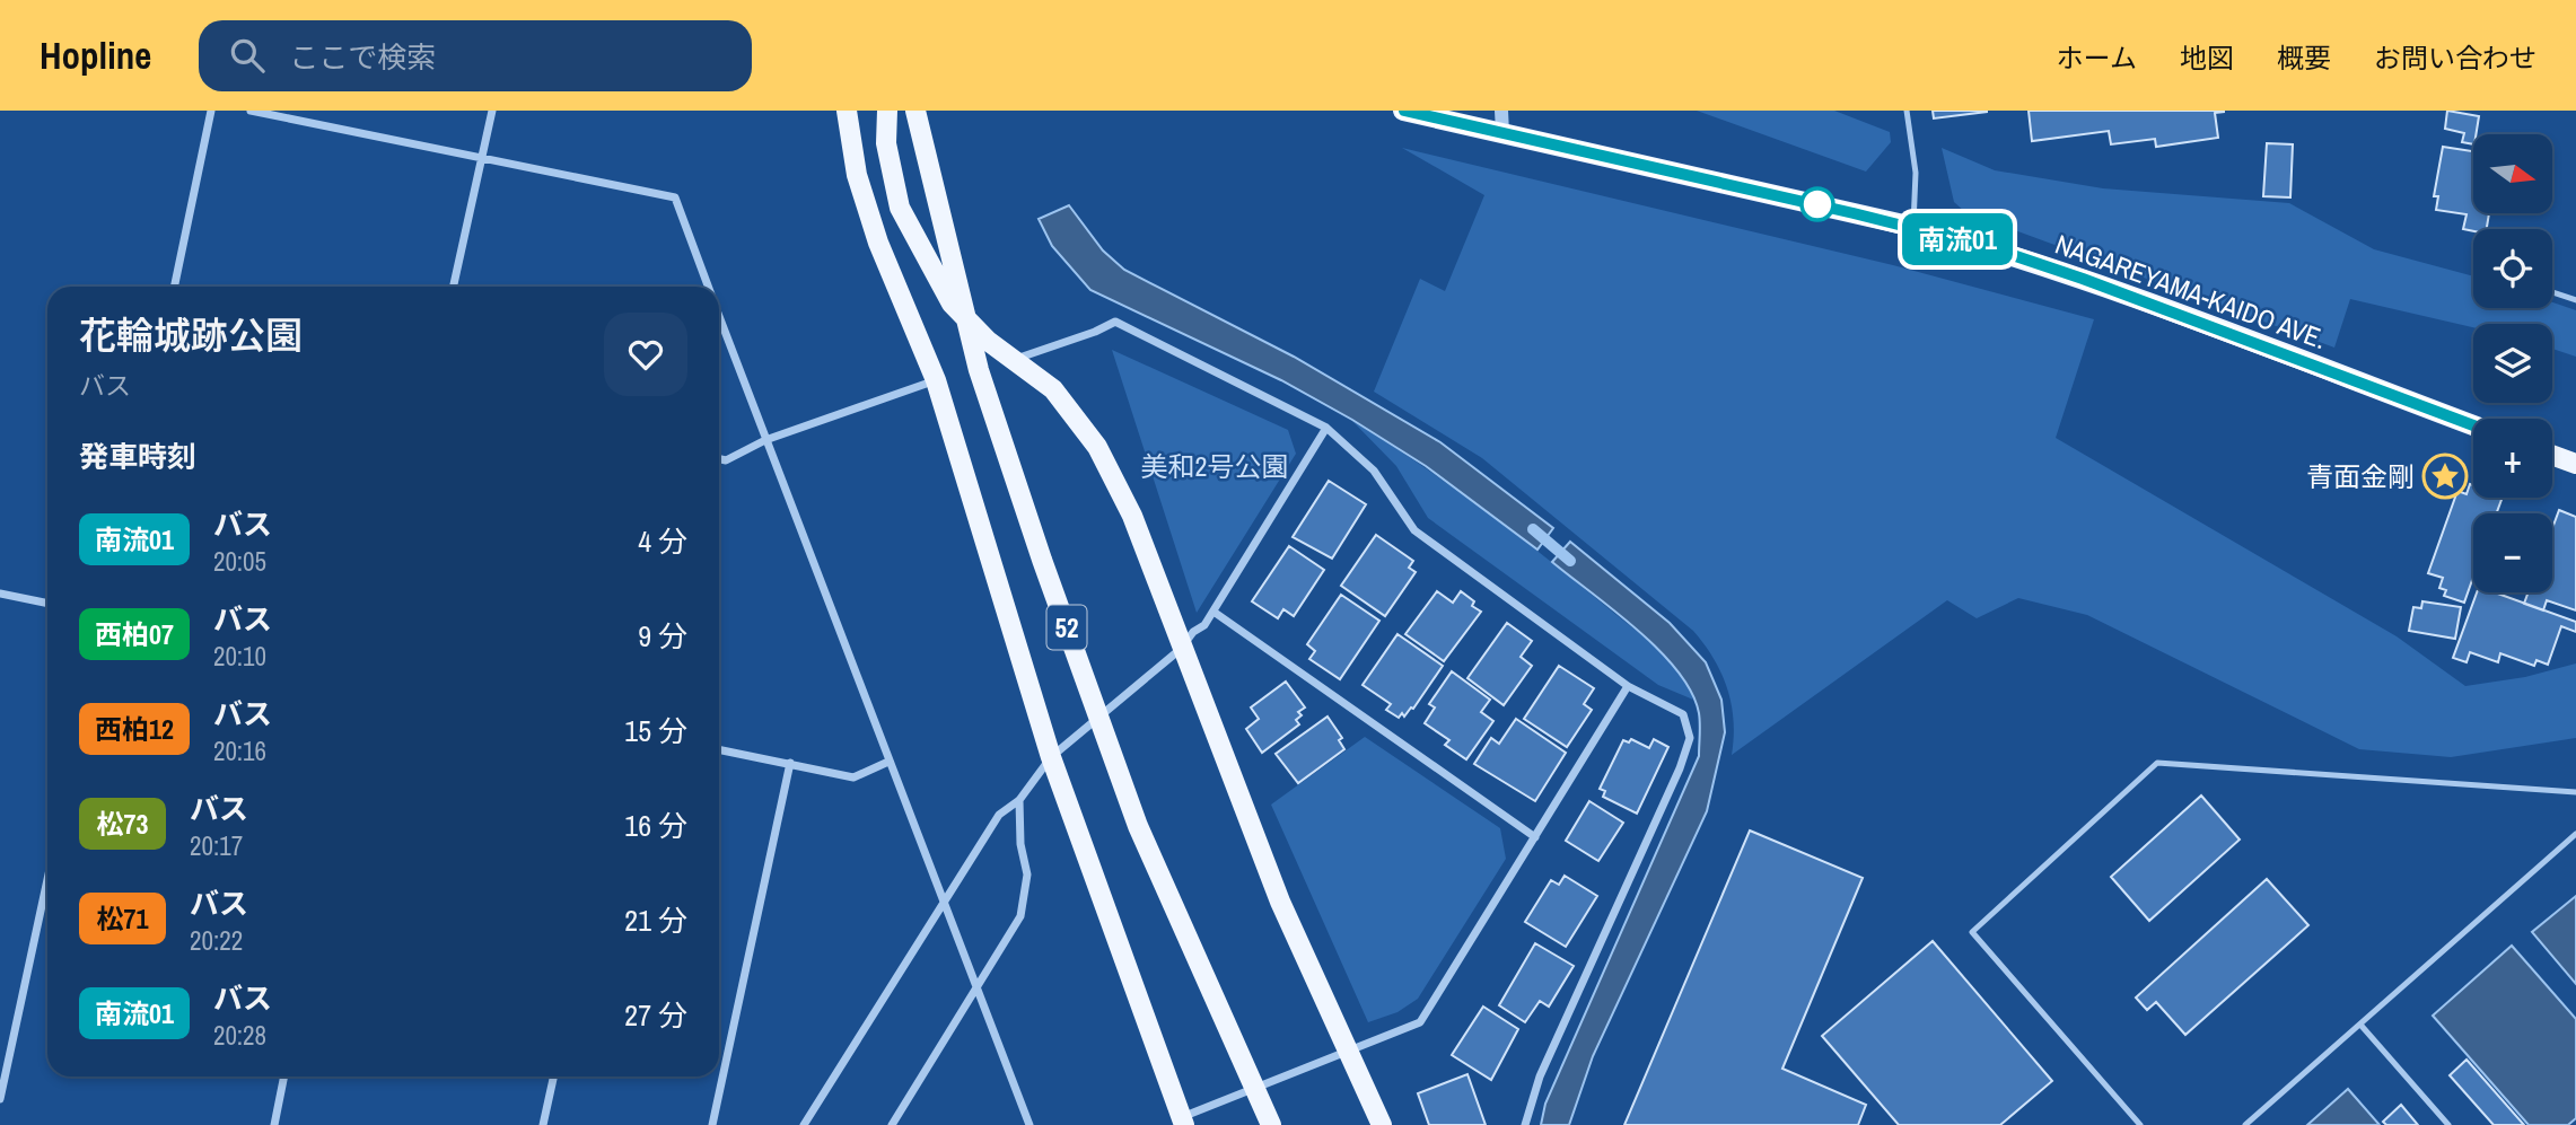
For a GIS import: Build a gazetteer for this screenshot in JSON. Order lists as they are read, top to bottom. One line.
{"streets":{"main road":["NAGAREYAMA-KAIDO AVE.","52"]},"parks":["美和2号公園"],"places":{"place":["青面金剛"]},"lines":["bus line 南流01"],"north":"right","page":{"header":"Hopline","search":"ここで検索","nav":["ホーム","地図","概要","お問い合わせ"],"on_map":"南流01","map_buttons":["+","−"],"heading":[["花輪城跡公園","バス"],"発車時刻"],"list":[{"mark":"南流01","name":"バス","note":"20:05","value":"4 分"},{"mark":"西柏07","name":"バス","note":"20:10","value":"9 分"},{"mark":"西柏12","name":"バス","note":"20:16","value":"15 分"},{"mark":"松73","name":"バス","note":"20:17","value":"16 分"},{"mark":"松71","name":"バス","note":"20:22","value":"21 分"},{"mark":"南流01","name":"バス","note":"20:28","value":"27 分"}]}}
